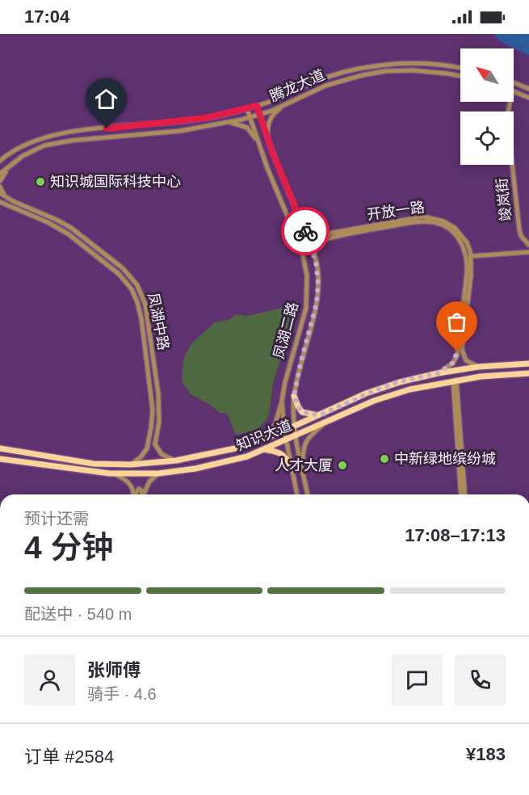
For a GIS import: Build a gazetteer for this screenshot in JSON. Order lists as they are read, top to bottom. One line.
{"streets":{"main road":["知识大道"],"street":["腾龙大道","竣岚街","开放一路","凤湖中路","凤湖二路"]},"crossings":[["腾龙大道","凤湖二路"],["开放一路","凤湖二路"],["开放一路","知识大道"],["凤湖中路","知识大道"],["凤湖二路","知识大道"]],"places":["知识城国际科技中心","中新绿地缤纷城","人才大厦"],"north":"top left","page":{"status":"17:04","heading":["4 分钟","预计还需","17:08–17:13"],"panel":["张师傅","骑手 · 4.6","订单 #2584","¥183"],"bar":"配送中 · 540 m"}}
